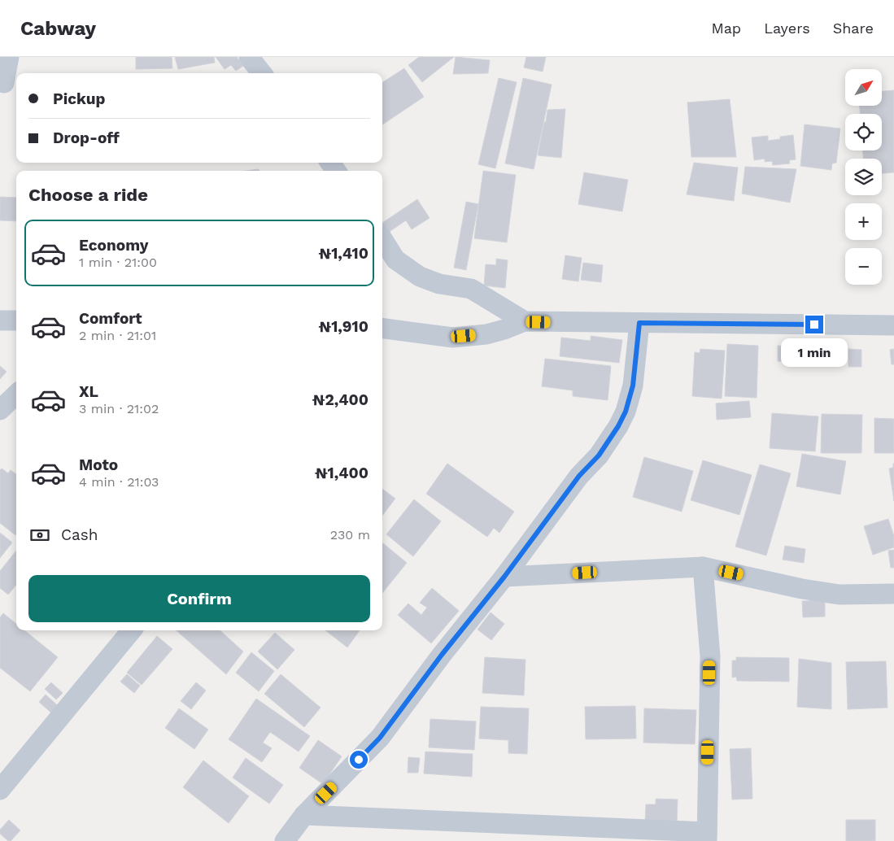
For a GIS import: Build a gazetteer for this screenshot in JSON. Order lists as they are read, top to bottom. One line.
{"north":"top right","page":{"header":"Cabway","nav":["Map","Layers","Share"],"map_buttons":["+","−"],"banner":["Pickup","Drop-off"],"heading":"Choose a ride","list":[{"name":"Economy","note":"1 min · 21:00","value":"₦1,410"},{"name":"Comfort","note":"2 min · 21:01","value":"₦1,910"},{"name":"XL","note":"3 min · 21:02","value":"₦2,400"},{"name":"Moto","note":"4 min · 21:03","value":"₦1,400"}],"bubble":"1 min","pay":["Cash","230 m"],"buttons":"Confirm"}}
